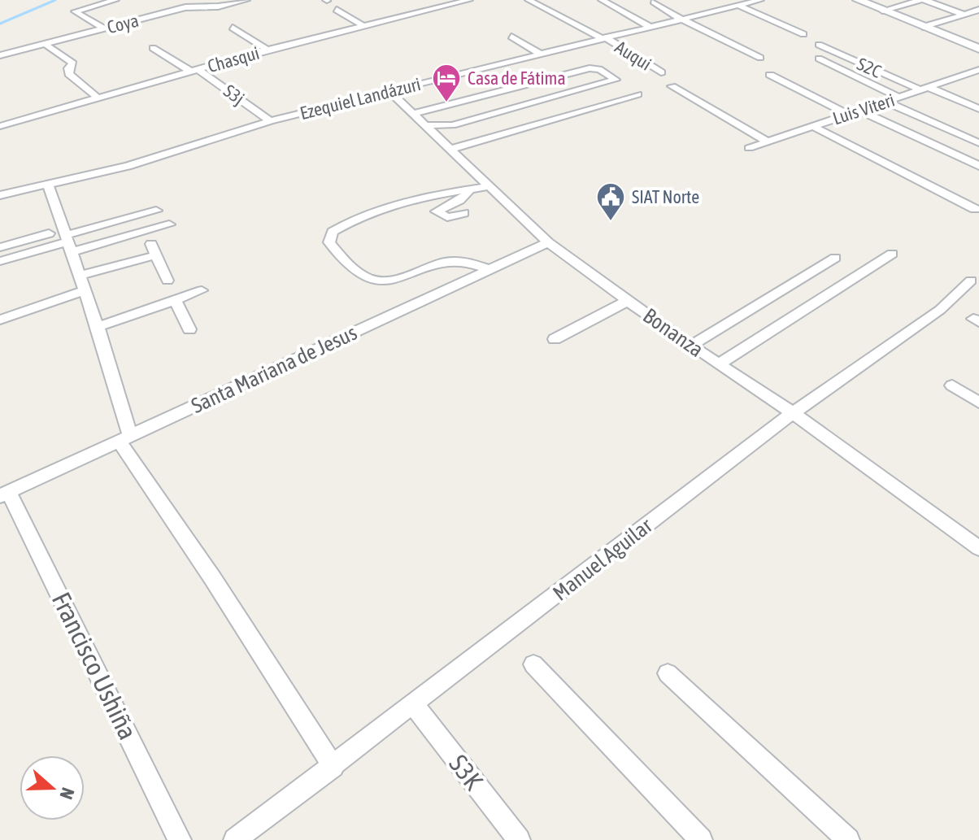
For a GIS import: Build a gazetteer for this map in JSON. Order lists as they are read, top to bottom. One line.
{"streets":{"street":["Coya","Auqui","Chasqui","S2C","S3j","Ezequiel Landázuri","Luis Viteri","Bonanza","Santa Mariana de Jesus","Manuel Aguilar","Francisco Ushiña","S3K"]},"crossings":[["Auqui","Ezequiel Landázuri"],["Chasqui","S3j"],["S2C","Luis Viteri"],["S3j","Ezequiel Landázuri"],["Ezequiel Landázuri","Bonanza"],["Bonanza","Santa Mariana de Jesus"],["Bonanza","Manuel Aguilar"],["Santa Mariana de Jesus","Francisco Ushiña"],["Manuel Aguilar","S3K"]],"places":{"hotel":["Casa de Fátima"],"public building":["SIAT Norte"]},"north":"right"}
